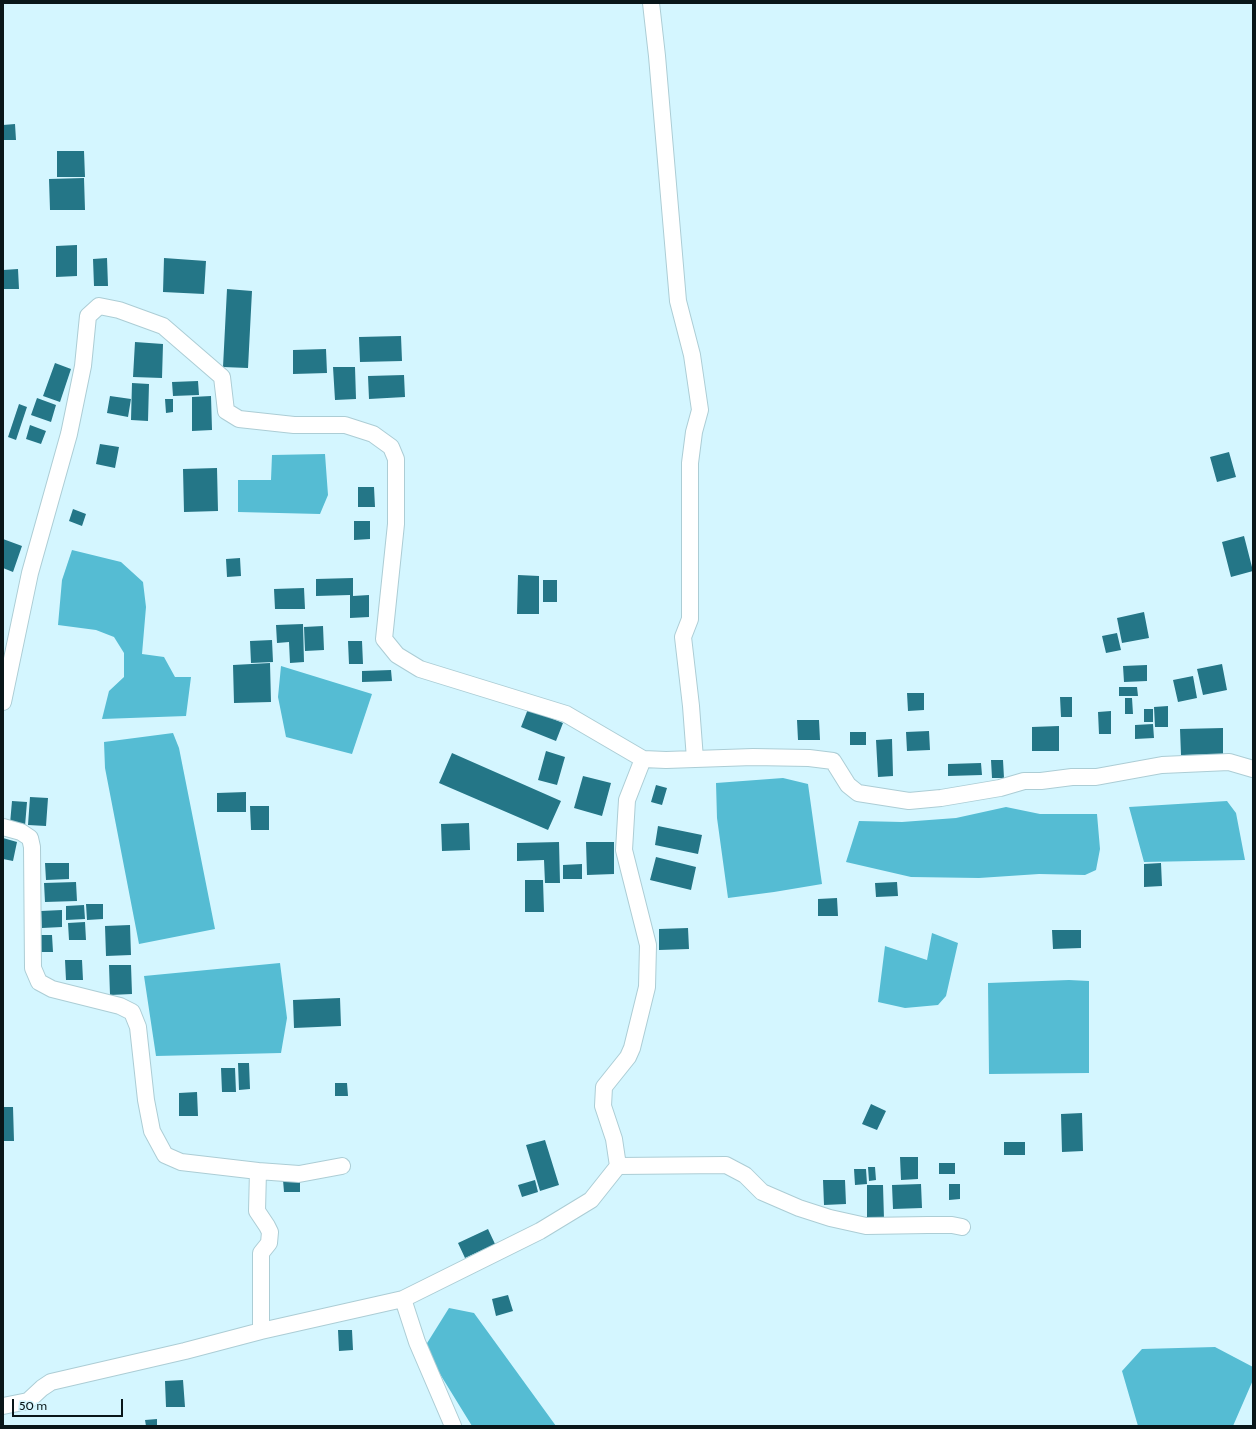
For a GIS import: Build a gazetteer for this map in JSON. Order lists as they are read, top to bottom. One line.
{"scale_bar":"50 m"}
